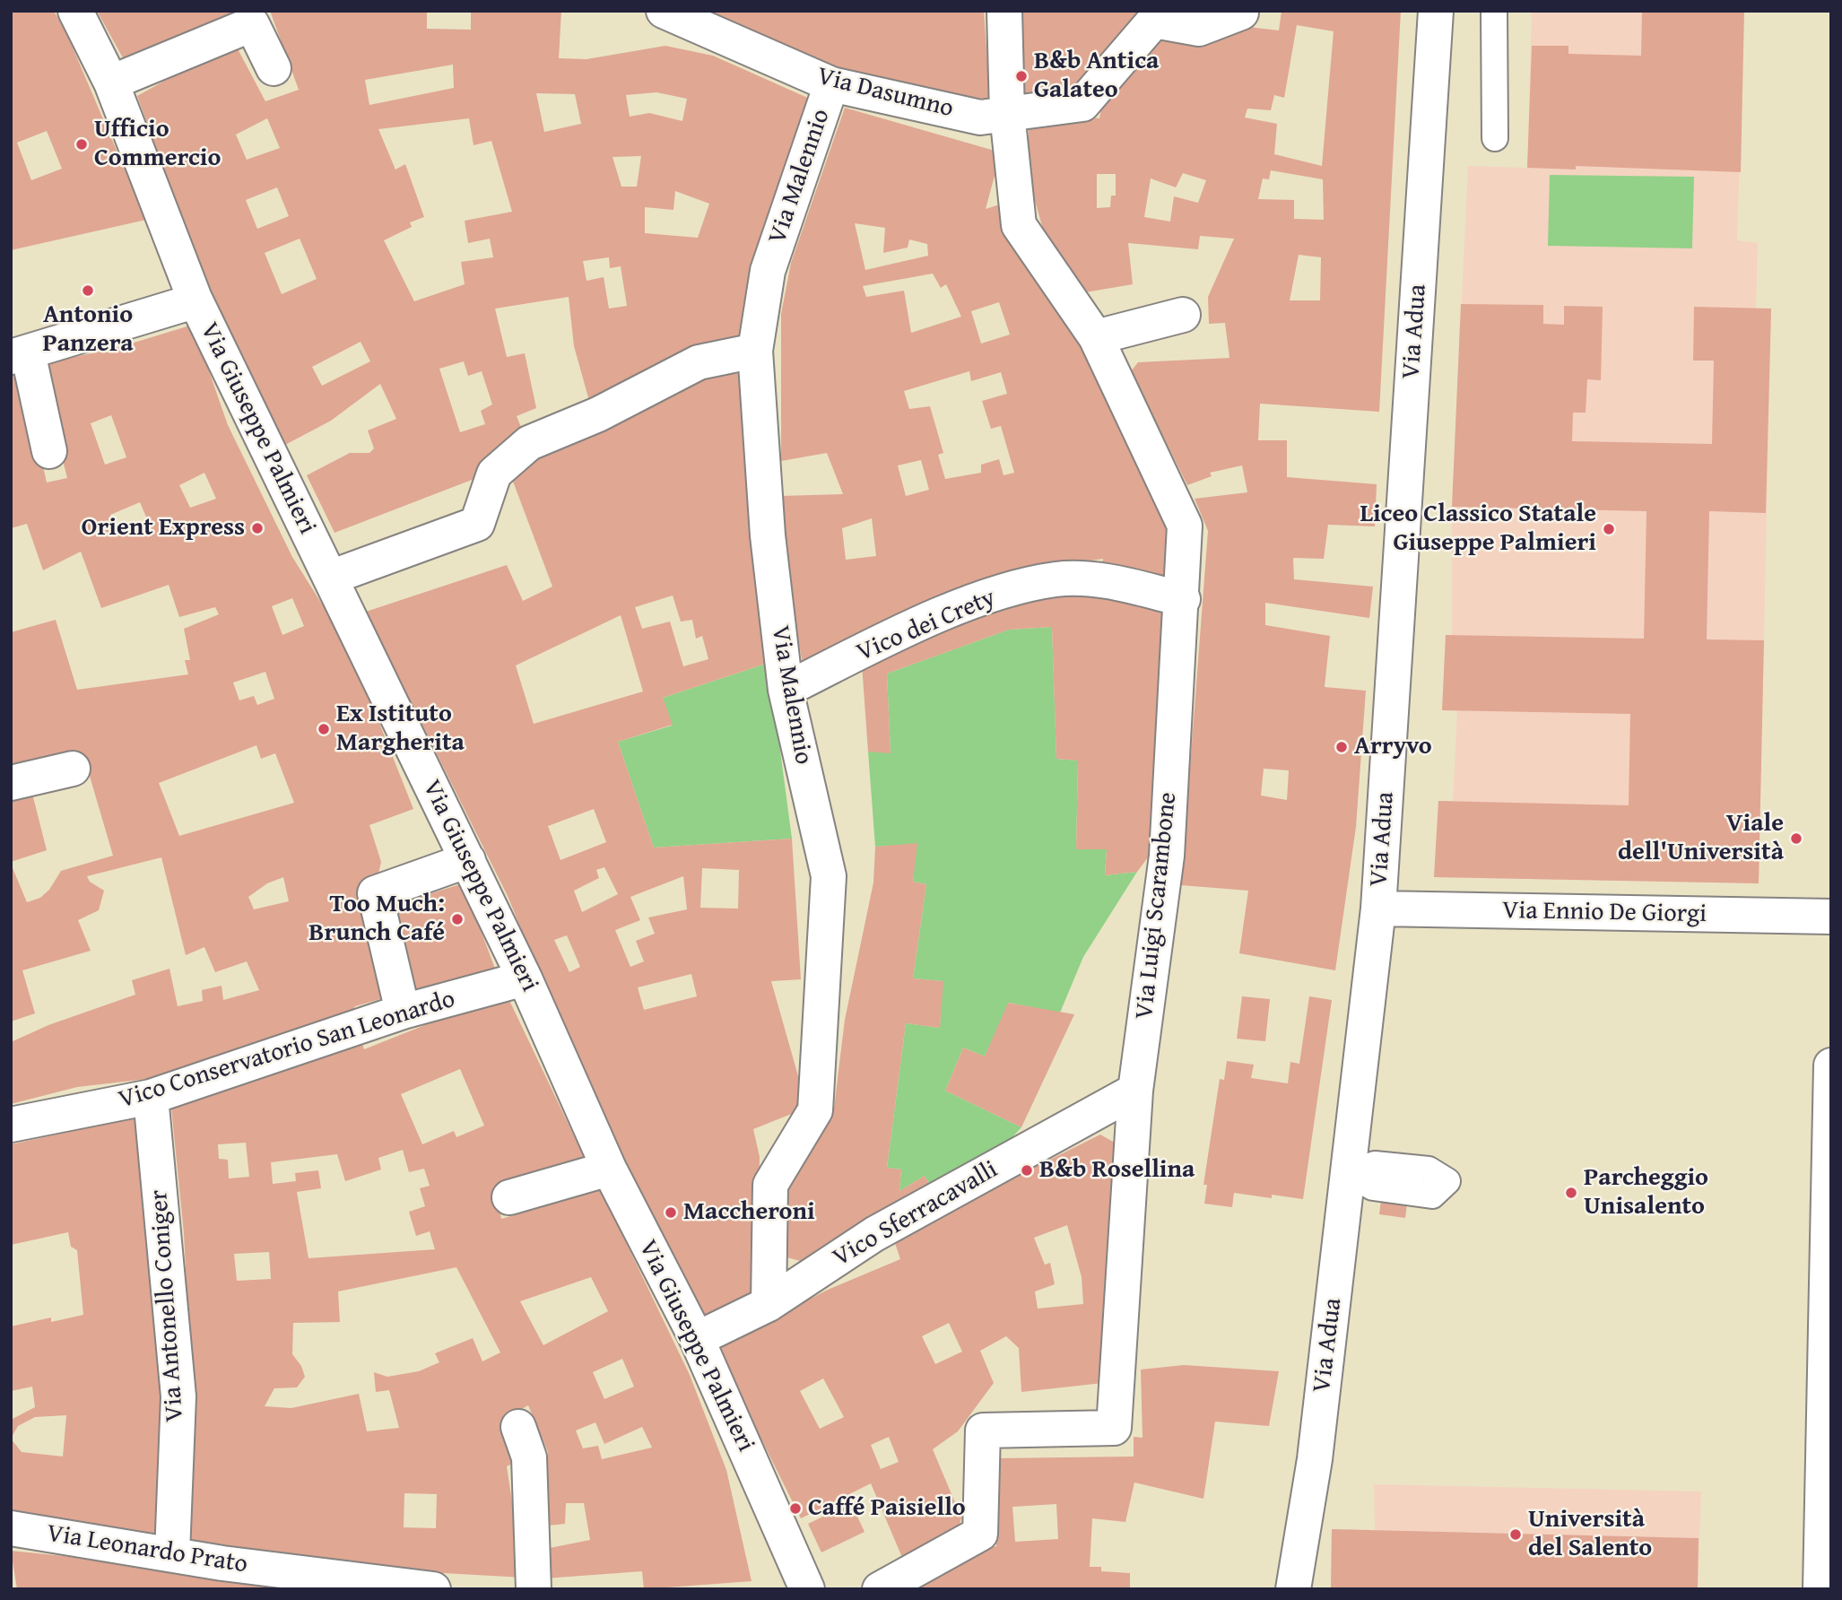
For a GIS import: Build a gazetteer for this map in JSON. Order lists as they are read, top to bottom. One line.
{"streets":{"street":["Via Dasumno","Via Malennio","Via Adua","Via Giuseppe Palmieri","Vico dei Crety","Via Luigi Scarambone","Via Ennio De Giorgi","Vico Conservatorio San Leonardo","Vico Sferracavalli","Via Antonello Coniger","Via Leonardo Prato"]},"crossings":[["Via Dasumno","Via Malennio"],["Via Dasumno","Via Luigi Scarambone"],["Via Malennio","Vico dei Crety"],["Via Malennio","Vico Sferracavalli"],["Via Adua","Via Ennio De Giorgi"],["Via Giuseppe Palmieri","Vico Conservatorio San Leonardo"],["Via Giuseppe Palmieri","Vico Sferracavalli"],["Vico dei Crety","Via Luigi Scarambone"],["Via Luigi Scarambone","Vico Sferracavalli"],["Vico Conservatorio San Leonardo","Via Antonello Coniger"],["Via Antonello Coniger","Via Leonardo Prato"]],"places":["B&b Antica Galateo","Ufficio Commercio","Antonio Panzera","Orient Express","Liceo Classico Statale Giuseppe Palmieri","Ex Istituto Margherita","Arryvo","Viale dell'Università","Too Much: Brunch Café","B&b Rosellina","Parcheggio Unisalento","Maccheroni","Caffé Paisiello","Università del Salento"]}
